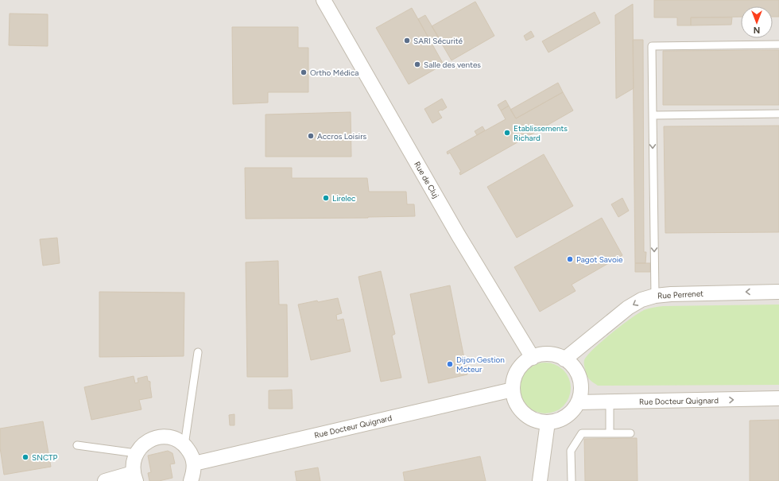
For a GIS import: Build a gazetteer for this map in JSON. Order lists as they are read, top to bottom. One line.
{"streets":{"street":["Rue de Cluj","Rue Perrenet","Rue Docteur Quignard"]},"crossings":[["Rue de Cluj","Rue Perrenet"],["Rue de Cluj","Rue Docteur Quignard"],["Rue Perrenet","Rue Docteur Quignard"]],"one_way":["Rue Perrenet"],"places":["SARI Sécurité","Salle des ventes","Ortho Médica","Etablissements Richard","Accros Loisirs","Lirelec","Pagot Savoie","Dijon Gestion Moteur","SNCTP"],"north":"bottom"}
